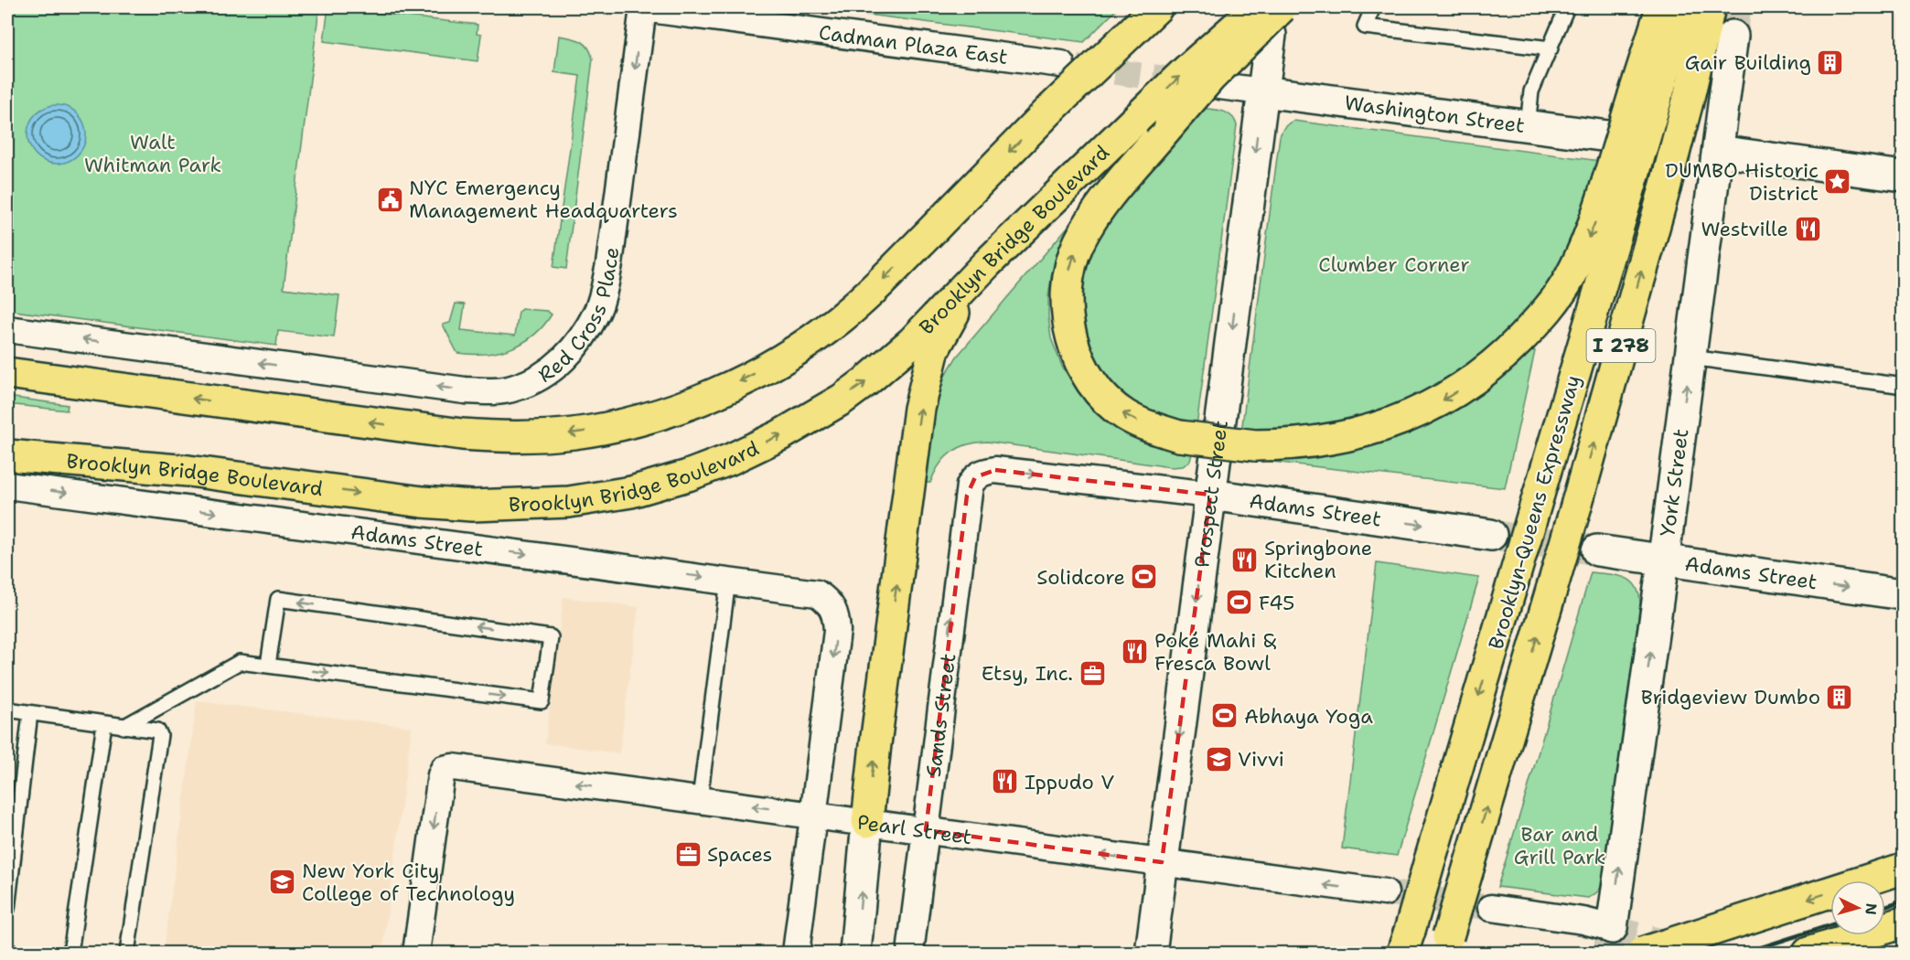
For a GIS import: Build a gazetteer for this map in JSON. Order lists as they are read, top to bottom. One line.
{"streets":{"main road":["Brooklyn Bridge Boulevard","I 278","Brooklyn-Queens Expressway"],"street":["Cadman Plaza East","Washington Street","Red Cross Place","York Street","Prospect Street","Adams Street","Sands Street","Pearl Street"]},"crossings":[["Cadman Plaza East","Red Cross Place"],["Washington Street","Prospect Street"],["York Street","Adams Street"],["Prospect Street","Adams Street"],["Prospect Street","Pearl Street"],["Adams Street","Sands Street"],["Adams Street","Pearl Street"],["Sands Street","Pearl Street"]],"one_way":["York Street","Prospect Street","Adams Street","Sands Street","Pearl Street"],"parks":["Walt Whitman Park","Clumber Corner","Bar and Grill Park"],"places":{"building":["Gair Building","Bridgeview Dumbo"],"place":["DUMBO Historic District"],"public building":["NYC Emergency Management Headquarters"],"restaurant":["Westville","Springbone Kitchen","Poké Mahi & Fresca Bowl","Ippudo V"],"sports":["Solidcore","F45","Abhaya Yoga"],"office":["Etsy, Inc.","Spaces"],"school or university":["Vivvi","New York City College of Technology"]},"north":"right"}
